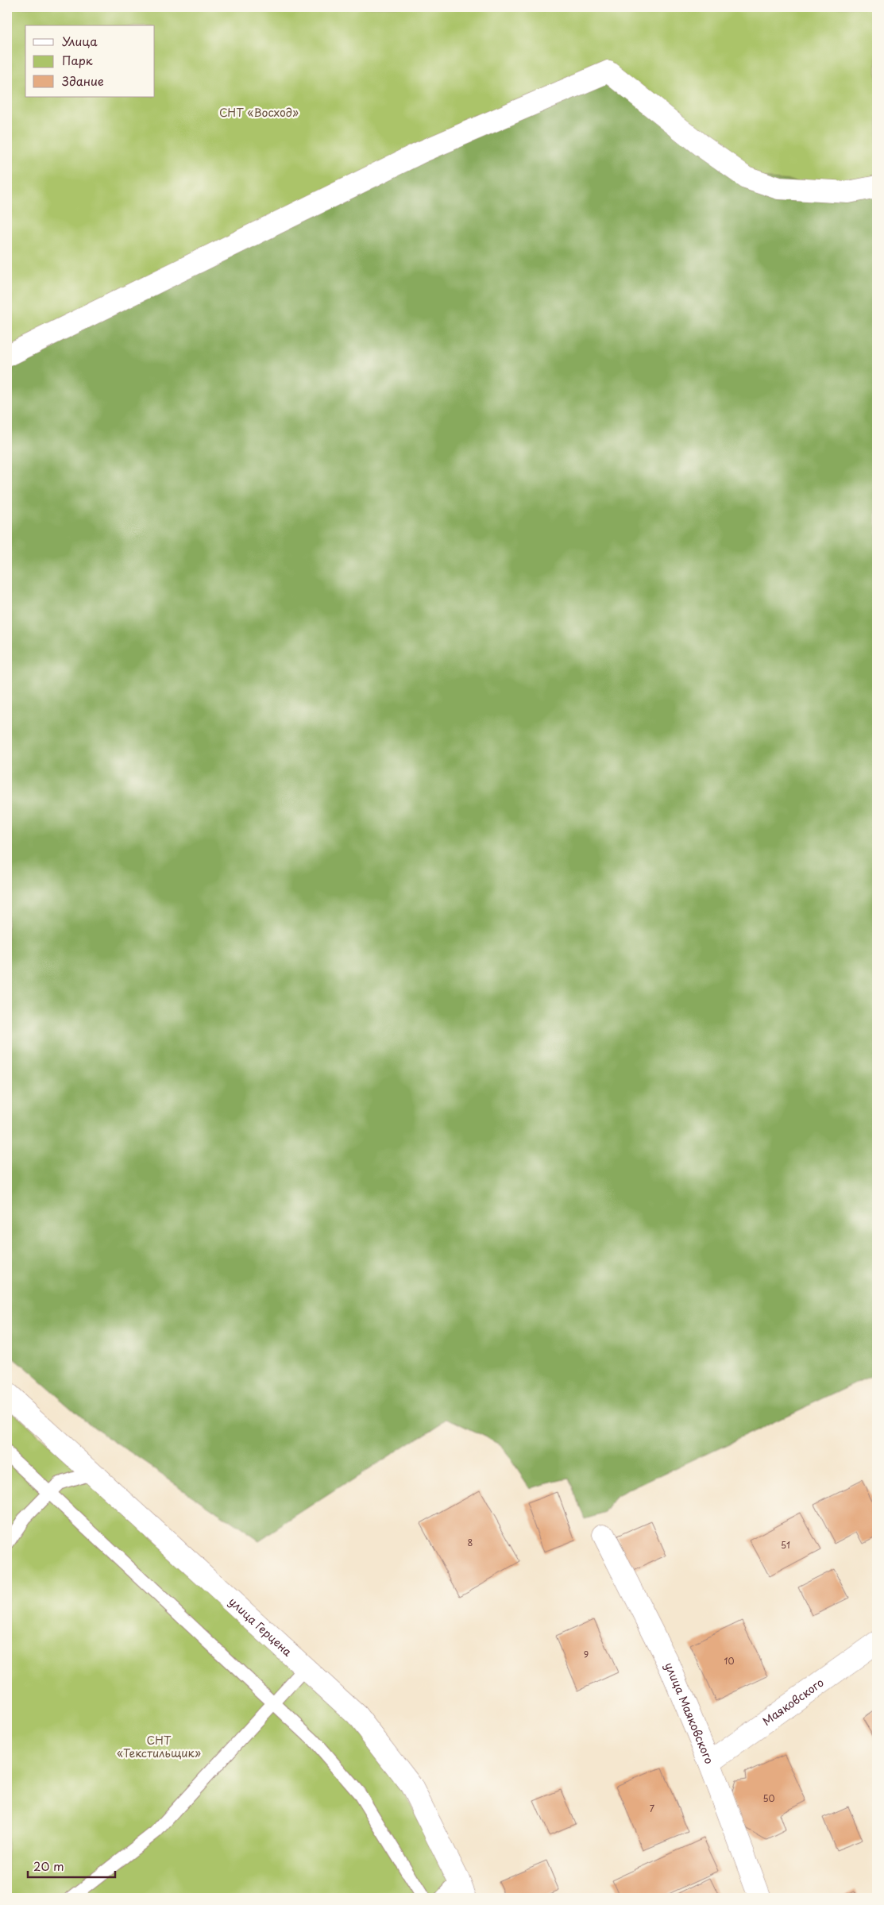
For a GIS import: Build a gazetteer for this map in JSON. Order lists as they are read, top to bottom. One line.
{"streets":{"street":["улица Герцена","Маяковского","улица Маяковского"]},"crossings":[["Маяковского","улица Маяковского"]],"parks":["СНТ «Восход»","СНТ «Текстильщик»"],"house_numbers":["8","51","9","10","50","7"],"legend":["Улица","Парк","Здание"],"scale_bar":"20 m"}
